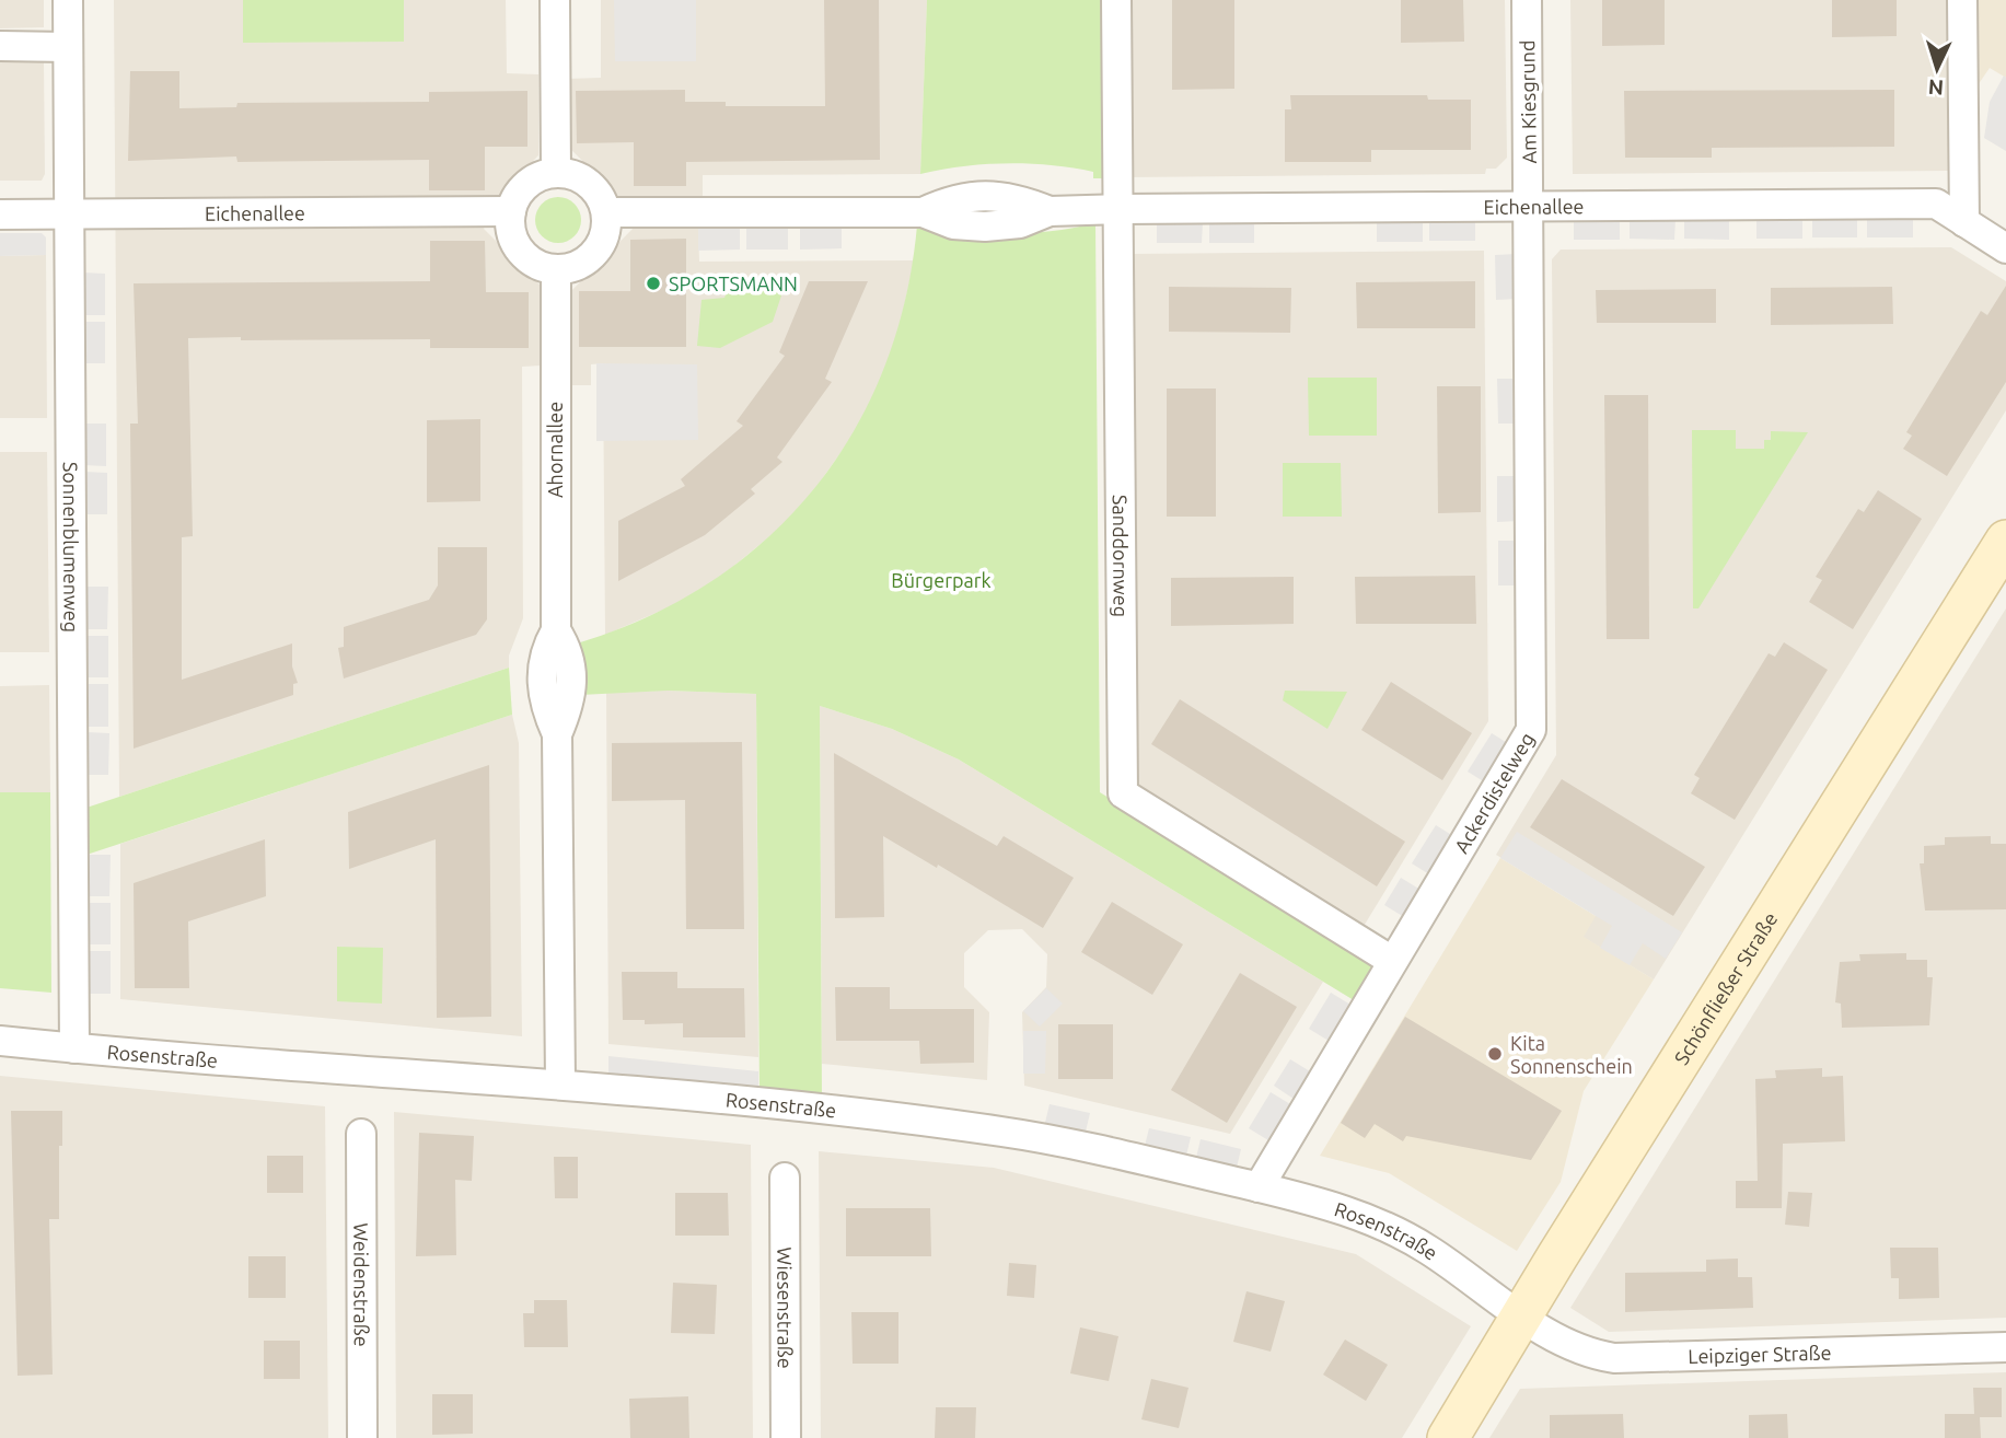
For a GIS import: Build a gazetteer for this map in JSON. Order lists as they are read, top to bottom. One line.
{"streets":{"main road":["Schönfließer Straße"],"street":["Am Kiesgrund","Eichenallee","Ahornallee","Sonnenblumenweg","Sanddornweg","Ackerdistelweg","Rosenstraße","Weidenstraße","Wiesenstraße","Leipziger Straße"]},"crossings":[["Am Kiesgrund","Eichenallee"],["Am Kiesgrund","Ackerdistelweg"],["Eichenallee","Ahornallee"],["Eichenallee","Sonnenblumenweg"],["Eichenallee","Sanddornweg"],["Eichenallee","Ackerdistelweg"],["Ahornallee","Rosenstraße"],["Sonnenblumenweg","Rosenstraße"],["Sanddornweg","Ackerdistelweg"],["Ackerdistelweg","Rosenstraße"],["Schönfließer Straße","Rosenstraße"],["Schönfließer Straße","Leipziger Straße"],["Rosenstraße","Leipziger Straße"]],"parks":["Bürgerpark"],"places":["SPORTSMANN","Kita Sonnenschein"],"north":"bottom"}
